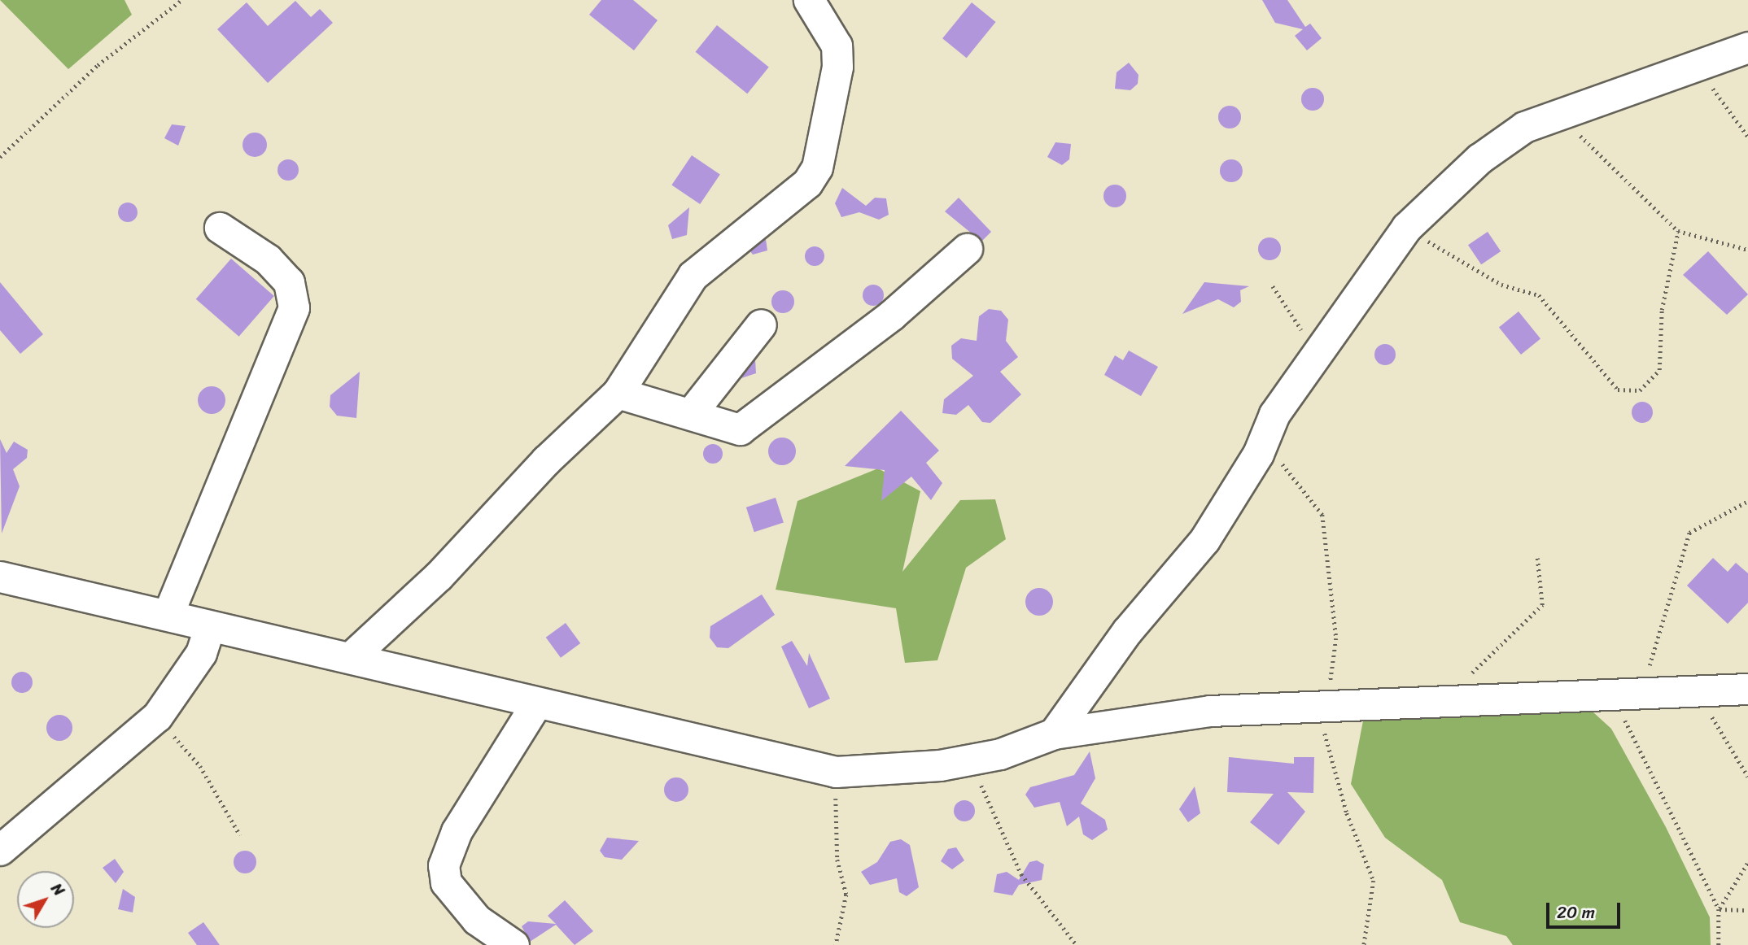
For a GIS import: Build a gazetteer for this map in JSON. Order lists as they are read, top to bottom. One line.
{"scale_bar":"20 m","north":"top right"}
